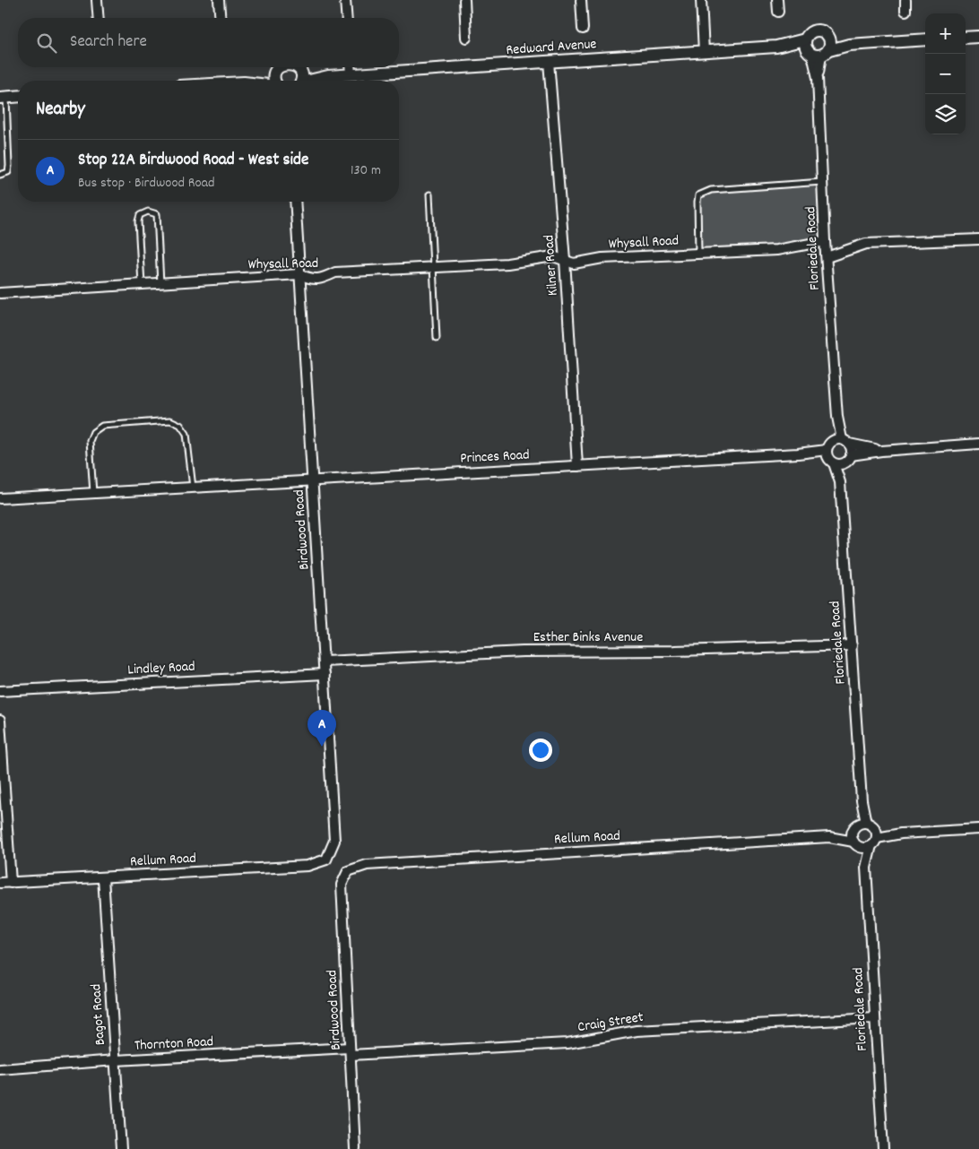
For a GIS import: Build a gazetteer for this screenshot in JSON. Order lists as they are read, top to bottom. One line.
{"streets":{"street":["Redward Avenue","Whysall Road","Floriedale Road","Kilner Road","Princes Road","Birdwood Road","Esther Binks Avenue","Lindley Road","Rellum Road","Bagot Road","Craig Street","Thornton Road"]},"crossings":[["Redward Avenue","Floriedale Road"],["Redward Avenue","Kilner Road"],["Whysall Road","Floriedale Road"],["Whysall Road","Kilner Road"],["Whysall Road","Birdwood Road"],["Floriedale Road","Princes Road"],["Floriedale Road","Esther Binks Avenue"],["Floriedale Road","Rellum Road"],["Floriedale Road","Craig Street"],["Kilner Road","Princes Road"],["Princes Road","Birdwood Road"],["Birdwood Road","Esther Binks Avenue"],["Birdwood Road","Lindley Road"],["Birdwood Road","Rellum Road"],["Birdwood Road","Craig Street"],["Birdwood Road","Thornton Road"],["Rellum Road","Bagot Road"],["Bagot Road","Thornton Road"],["Craig Street","Thornton Road"]],"page":{"map_buttons":["+","−"],"search":"Search here","heading":"Nearby","list":[{"mark":"A","name":"Stop 22A Birdwood Road - West side","note":"Bus stop · Birdwood Road","value":"130 m"}],"pins":"A"}}
